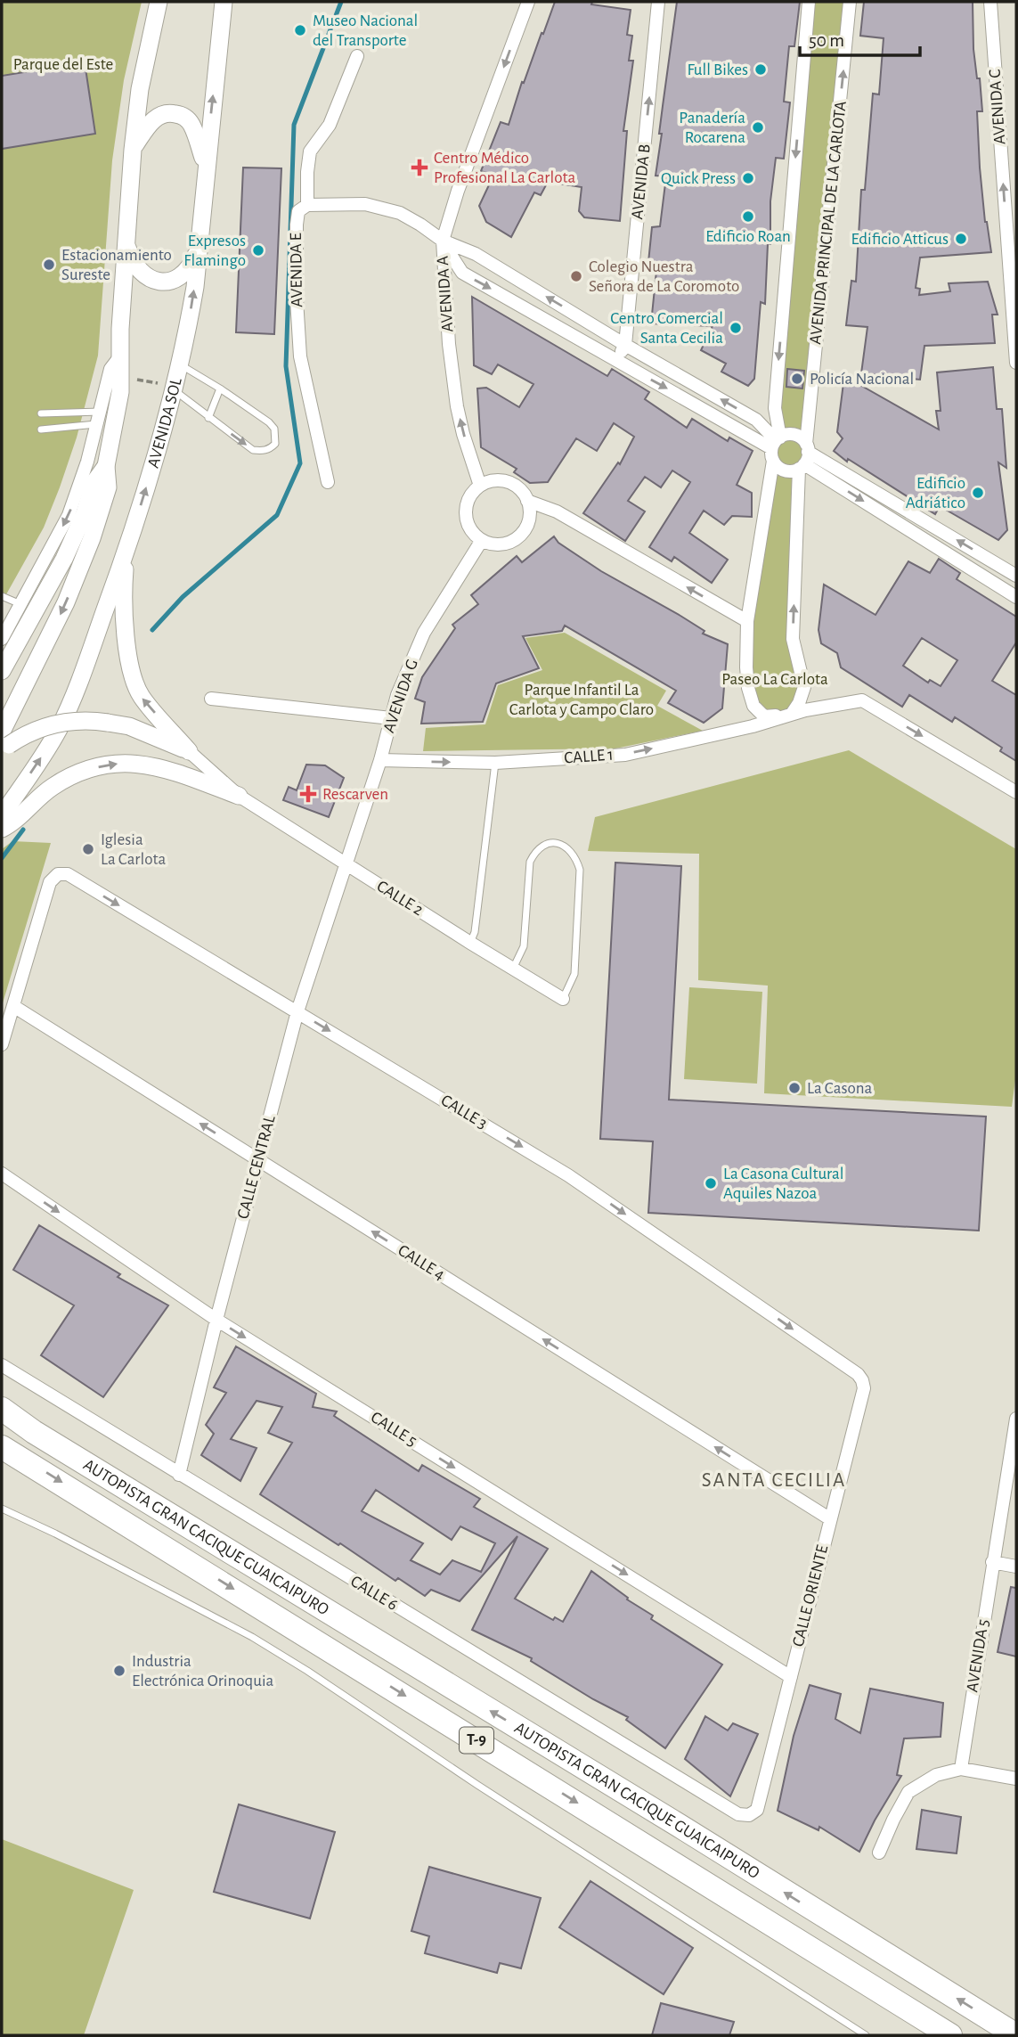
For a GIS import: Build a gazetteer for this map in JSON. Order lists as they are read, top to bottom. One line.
{"streets":{"highway":["AUTOPISTA GRAN CACIQUE GUAICAIPURO","T-9"],"main road":["AVENIDA SOL"],"street":["AVENIDA C","AVENIDA B","AVENIDA PRINCIPAL DE LA CARLOTA","AVENIDA E","AVENIDA A","AVENIDA G","CALLE 1","CALLE 2","CALLE 3","CALLE CENTRAL","CALLE 4","CALLE 5","CALLE 6","CALLE ORIENTE","AVENIDA 5"]},"crossings":[["AVENIDA PRINCIPAL DE LA CARLOTA","CALLE 1"],["AVENIDA A","AVENIDA G"],["AVENIDA G","CALLE 1"],["AVENIDA G","CALLE 2"],["AVENIDA G","CALLE CENTRAL"],["CALLE 2","CALLE CENTRAL"],["CALLE 3","CALLE CENTRAL"],["CALLE 3","CALLE 4"],["CALLE 3","CALLE ORIENTE"],["CALLE CENTRAL","CALLE 4"],["CALLE CENTRAL","CALLE 5"],["CALLE CENTRAL","CALLE 6"],["CALLE 4","CALLE ORIENTE"],["CALLE 5","CALLE ORIENTE"],["CALLE 6","CALLE ORIENTE"]],"one_way":["AVENIDA C","AVENIDA B","CALLE 1","CALLE 3","CALLE 4","CALLE 5"],"districts":["SANTA CECILIA"],"parks":["Parque del Este","Paseo La Carlota","Parque Infantil La Carlota y Campo Claro"],"places":{"other":["Museo Nacional del Transporte","Full Bikes","Panadería Rocarena","Quick Press","Edificio Roan","Edificio Atticus","Expresos Flamingo","Estacionamiento Sureste","Colegio Nuestra Señora de La Coromoto","Centro Comercial Santa Cecilia","Policía Nacional","Edificio Adriático","Iglesia La Carlota","La Casona","La Casona Cultural Aquiles Nazoa","Industria Electrónica Orinoquia"],"health":["Centro Médico Profesional La Carlota","Rescarven"]},"scale_bar":"50 m"}
